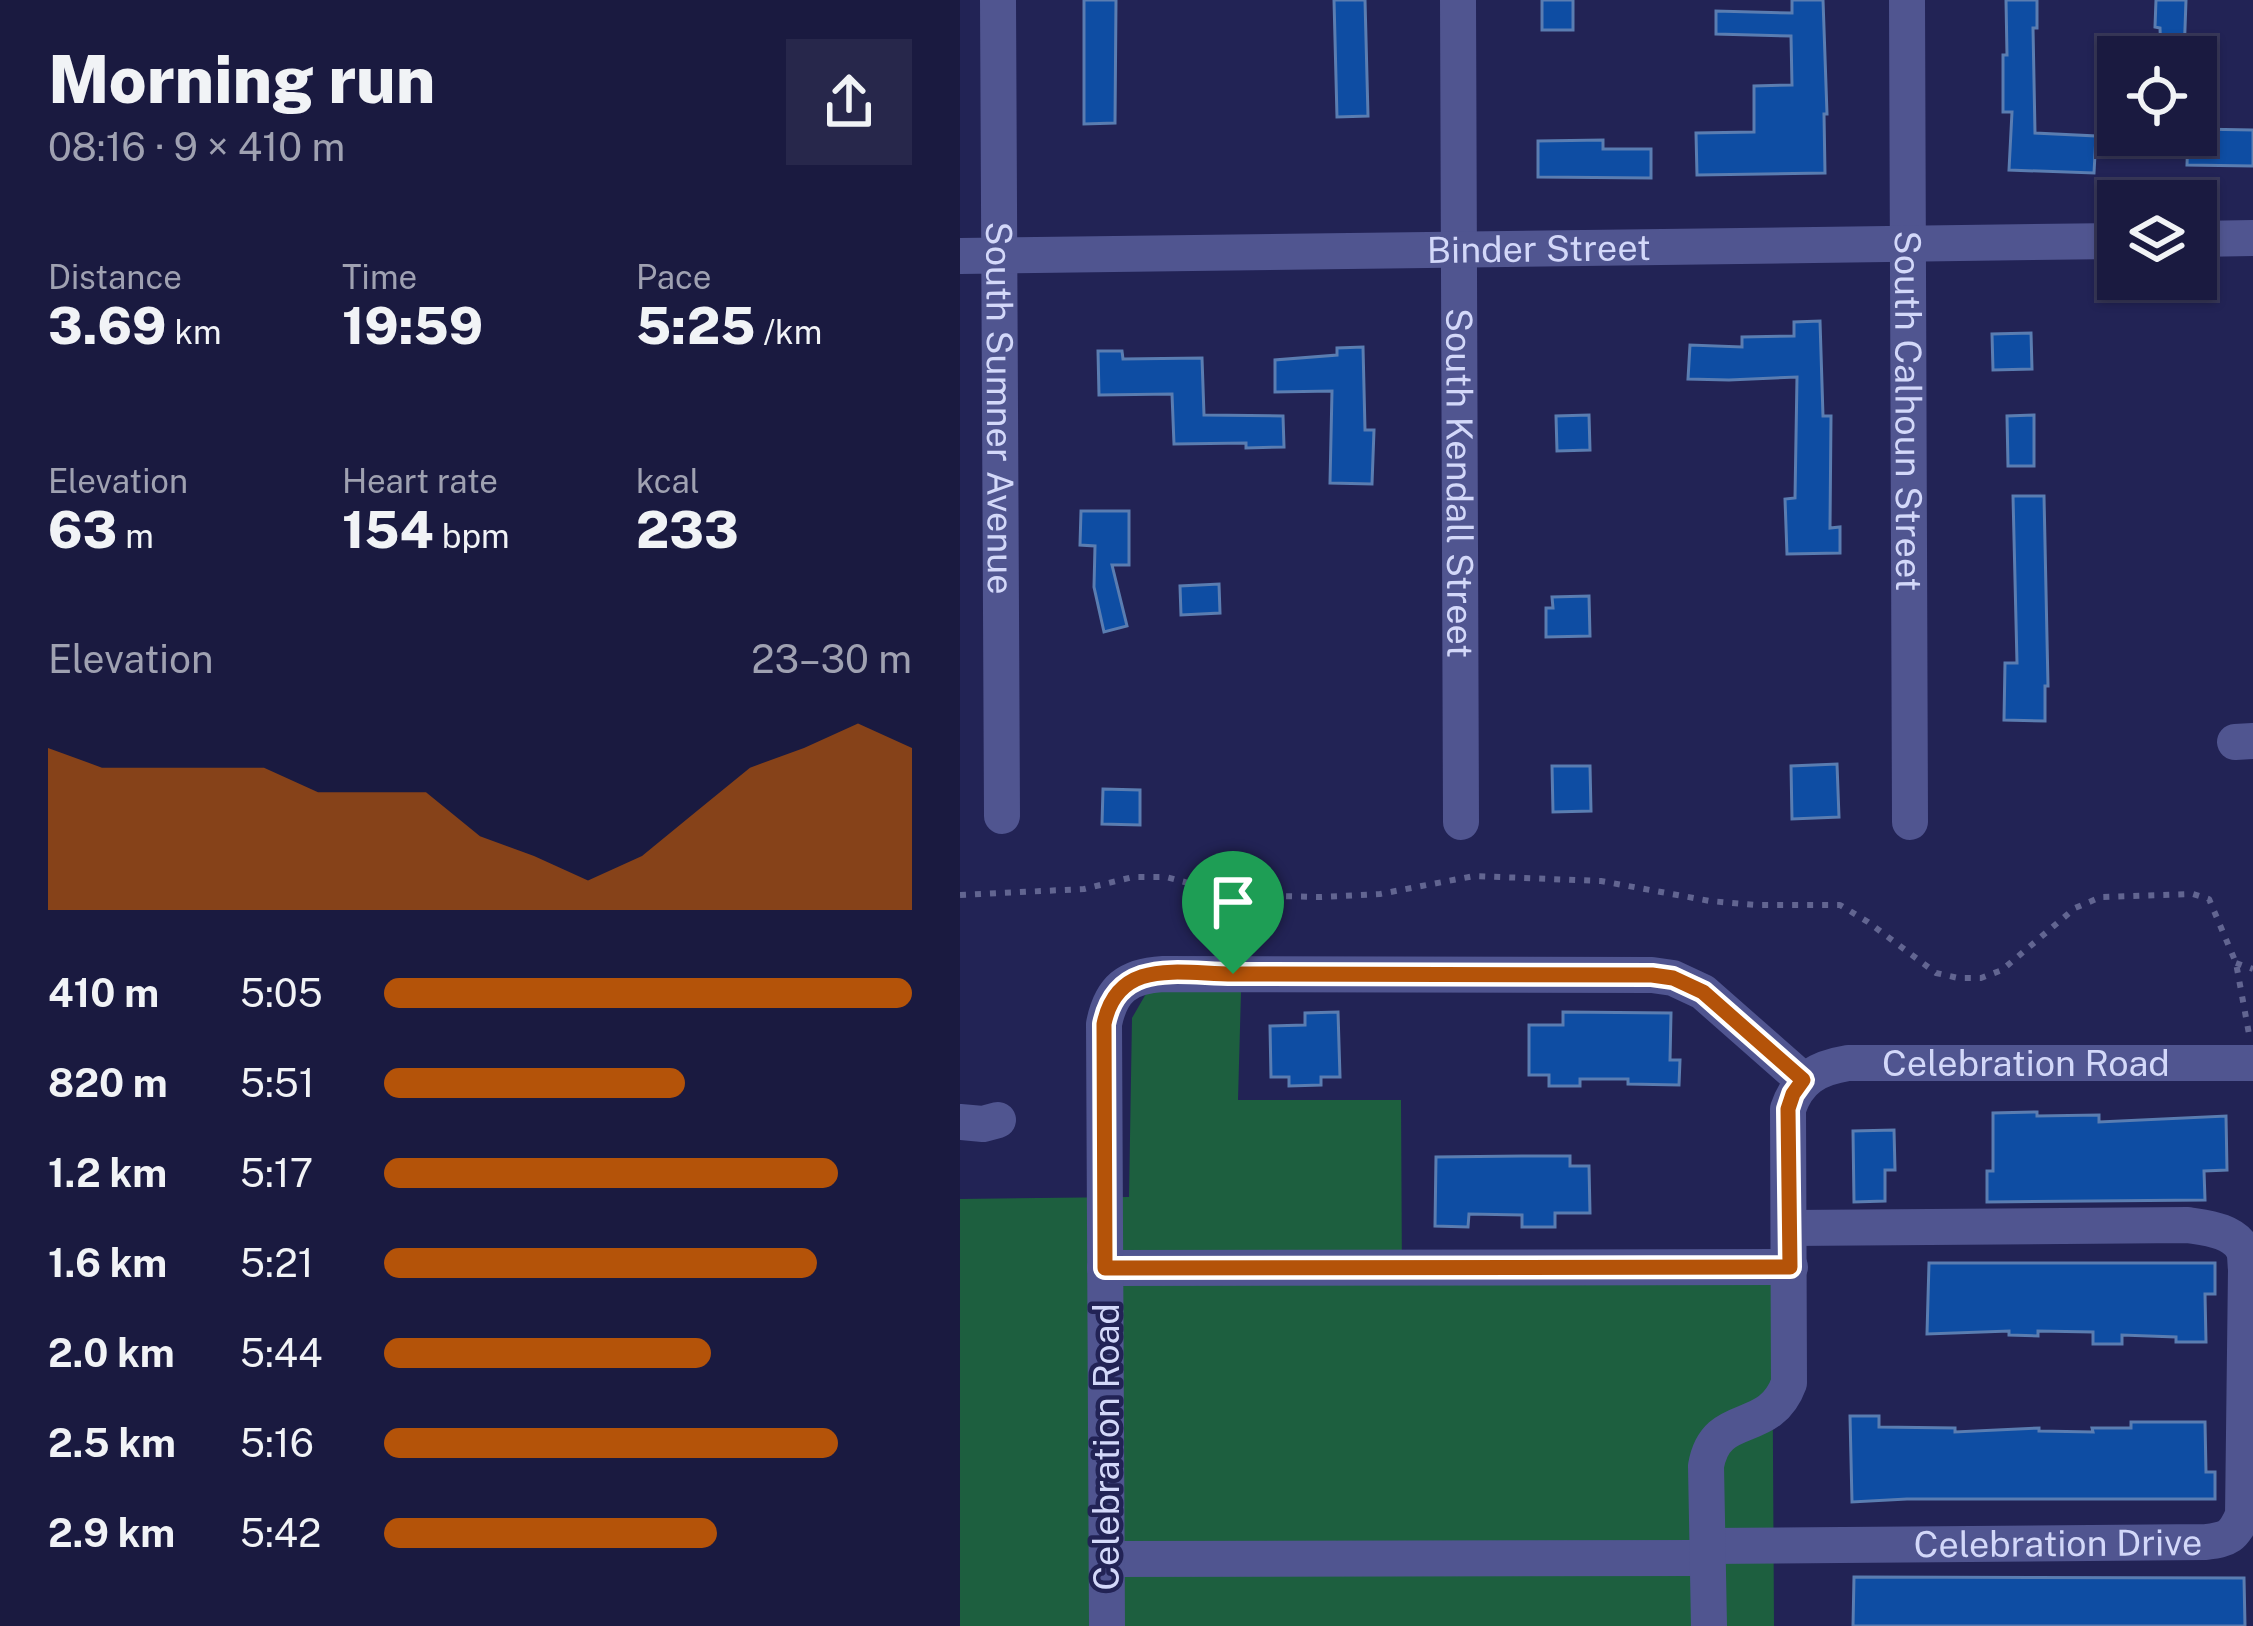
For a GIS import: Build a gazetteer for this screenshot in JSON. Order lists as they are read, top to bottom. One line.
{"streets":{"street":["Binder Street","South Sumner Avenue","South Calhoun Street","South Kendall Street","Celebration Road","Celebration Drive"]},"crossings":[["Binder Street","South Sumner Avenue"],["Binder Street","South Calhoun Street"],["Binder Street","South Kendall Street"]],"page":{"heading":["Morning run","08:16 · 9 × 410 m"],"stats":[["Distance","3.69 km"],["Time","19:59"],["Pace","5:25 /km"],["Elevation","63 m"],["Heart rate","154 bpm"],["kcal","233"]],"chart":["Elevation","23–30 m"],"list":[{"name":"410 m","note":"5:05"},{"name":"820 m","note":"5:51"},{"name":"1.2 km","note":"5:17"},{"name":"1.6 km","note":"5:21"},{"name":"2.0 km","note":"5:44"},{"name":"2.5 km","note":"5:16"},{"name":"2.9 km","note":"5:42"}]}}
